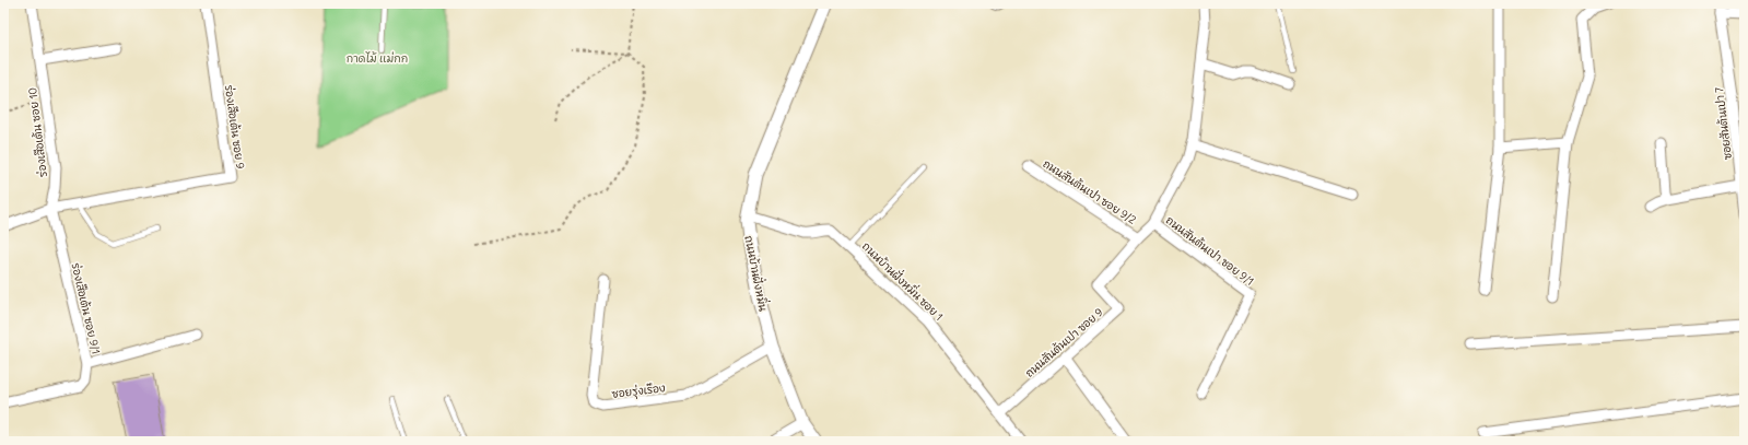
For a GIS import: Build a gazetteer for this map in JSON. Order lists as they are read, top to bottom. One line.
{"streets":{"street":["ซอยสันต้นเปา 7","ร่องเสือเต้น ซอย 9","ร่องเสือเต้น ซอย 10","ถนนสันต้นเปา ซอย 9/2","ถนนสันต้นเปา ซอย 9/1","ถนนบ้านฝั่งหมิ่น","ถนนบ้านฝั่งหมิ่น ซอย 1","ร่องเสือเต้น ซอย 9/1","ถนนสันต้นเปา ซอย 9","ซอยรุ่งเรือง"]},"crossings":[["ร่องเสือเต้น ซอย 9","ร่องเสือเต้น ซอย 10"],["ร่องเสือเต้น ซอย 9","ร่องเสือเต้น ซอย 9/1"],["ร่องเสือเต้น ซอย 10","ร่องเสือเต้น ซอย 9/1"],["ถนนสันต้นเปา ซอย 9/2","ถนนสันต้นเปา ซอย 9"],["ถนนสันต้นเปา ซอย 9/1","ถนนสันต้นเปา ซอย 9"],["ถนนบ้านฝั่งหมิ่น","ถนนบ้านฝั่งหมิ่น ซอย 1"],["ถนนบ้านฝั่งหมิ่น","ซอยรุ่งเรือง"],["ถนนบ้านฝั่งหมิ่น ซอย 1","ถนนสันต้นเปา ซอย 9"]],"parks":["กาดไม้ แม่กก"]}
